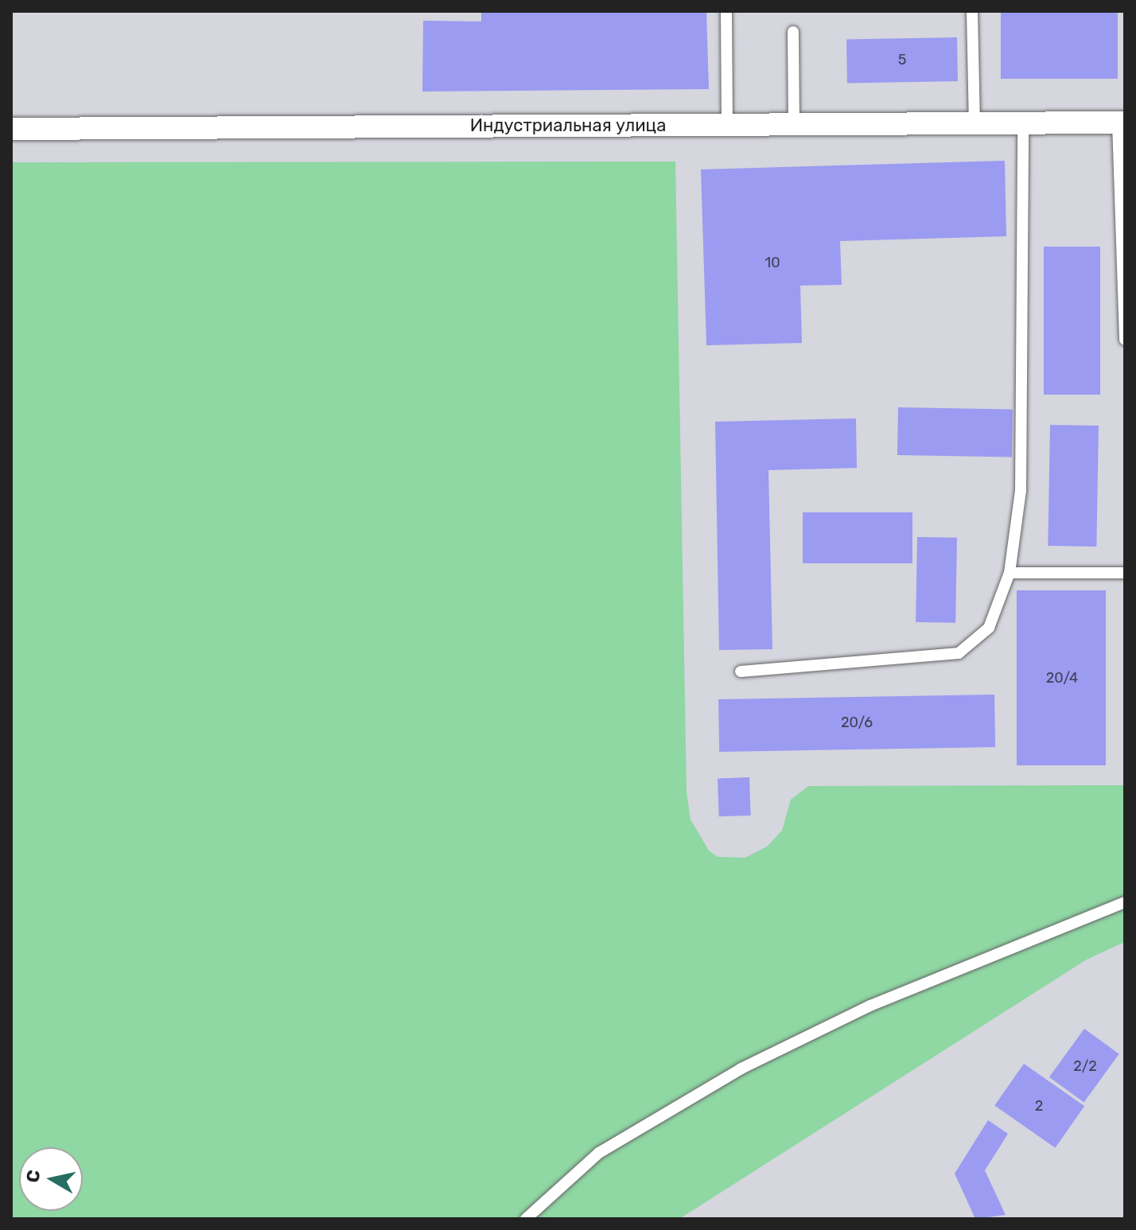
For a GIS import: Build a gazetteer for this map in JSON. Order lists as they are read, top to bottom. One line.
{"streets":{"street":["Индустриальная улица"]},"house_numbers":["5","10","20/4","20/6","2/2","2"],"north":"left"}
